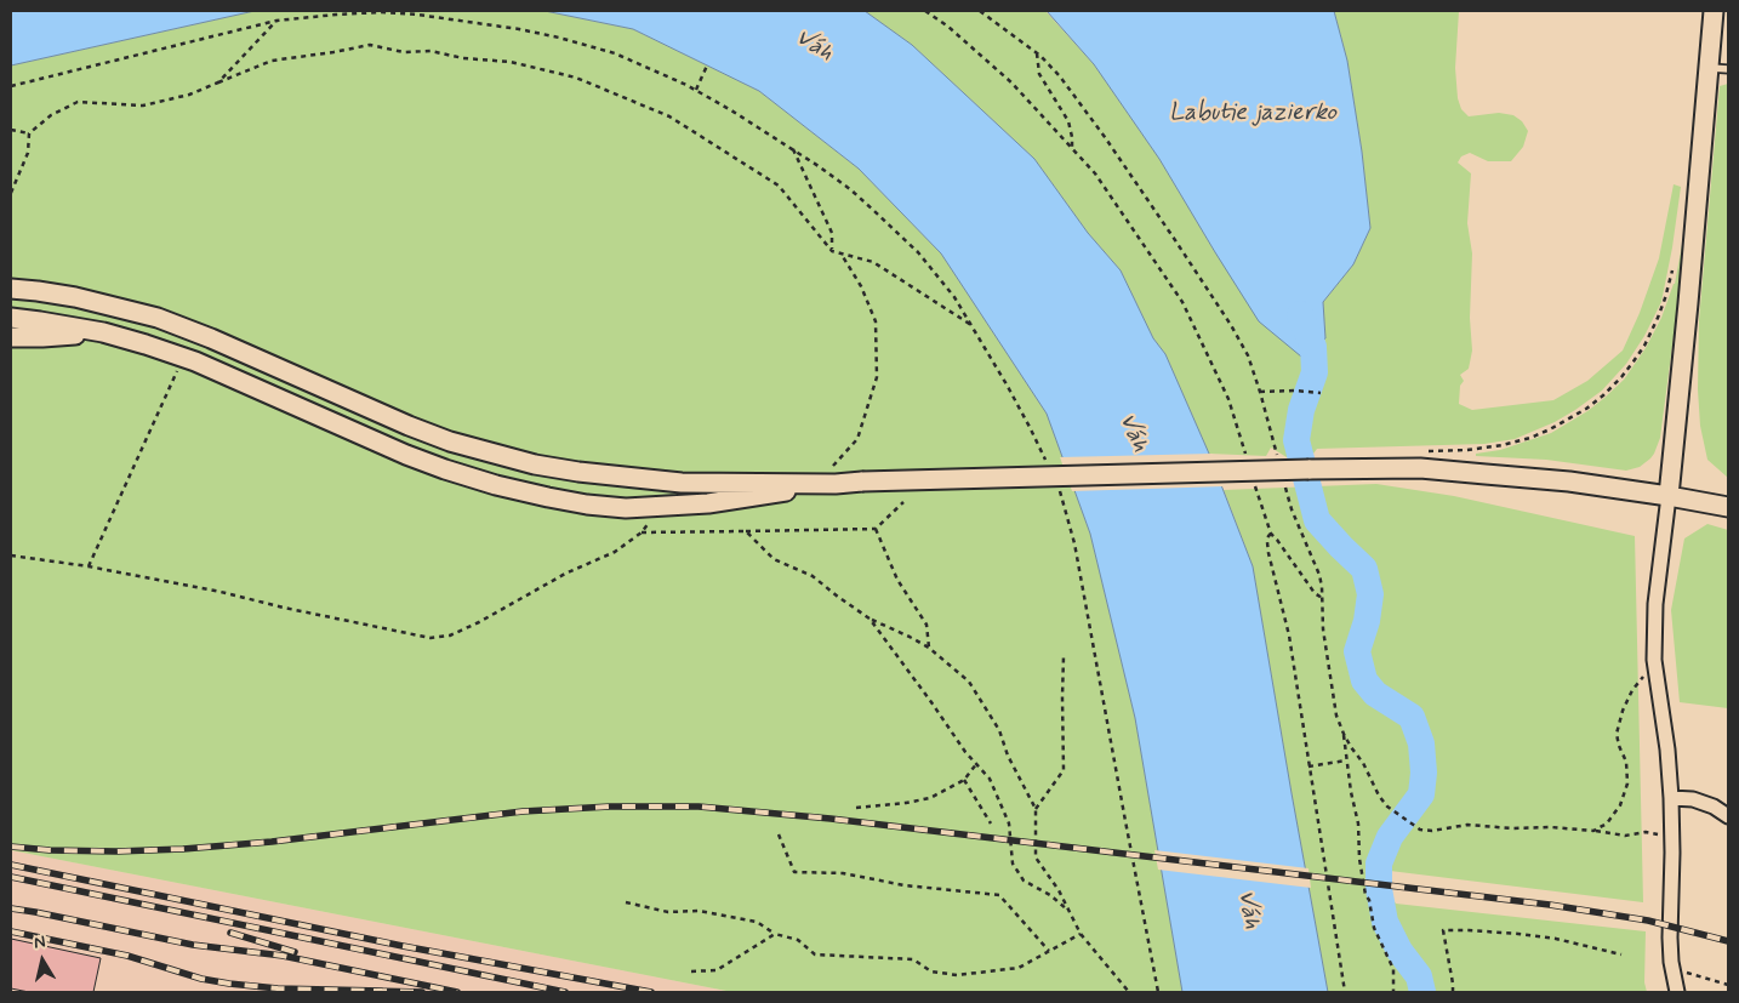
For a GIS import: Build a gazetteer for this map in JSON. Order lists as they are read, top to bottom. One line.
{"water":["Váh","Labutie jazierko"],"north":"top"}
